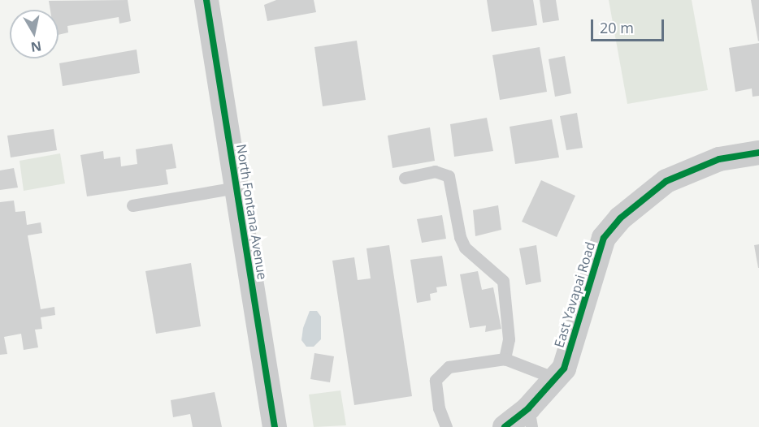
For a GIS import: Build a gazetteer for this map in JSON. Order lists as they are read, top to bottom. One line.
{"streets":{"street":["North Fontana Avenue","East Yavapai Road"]},"scale_bar":"20 m","north":"bottom"}
